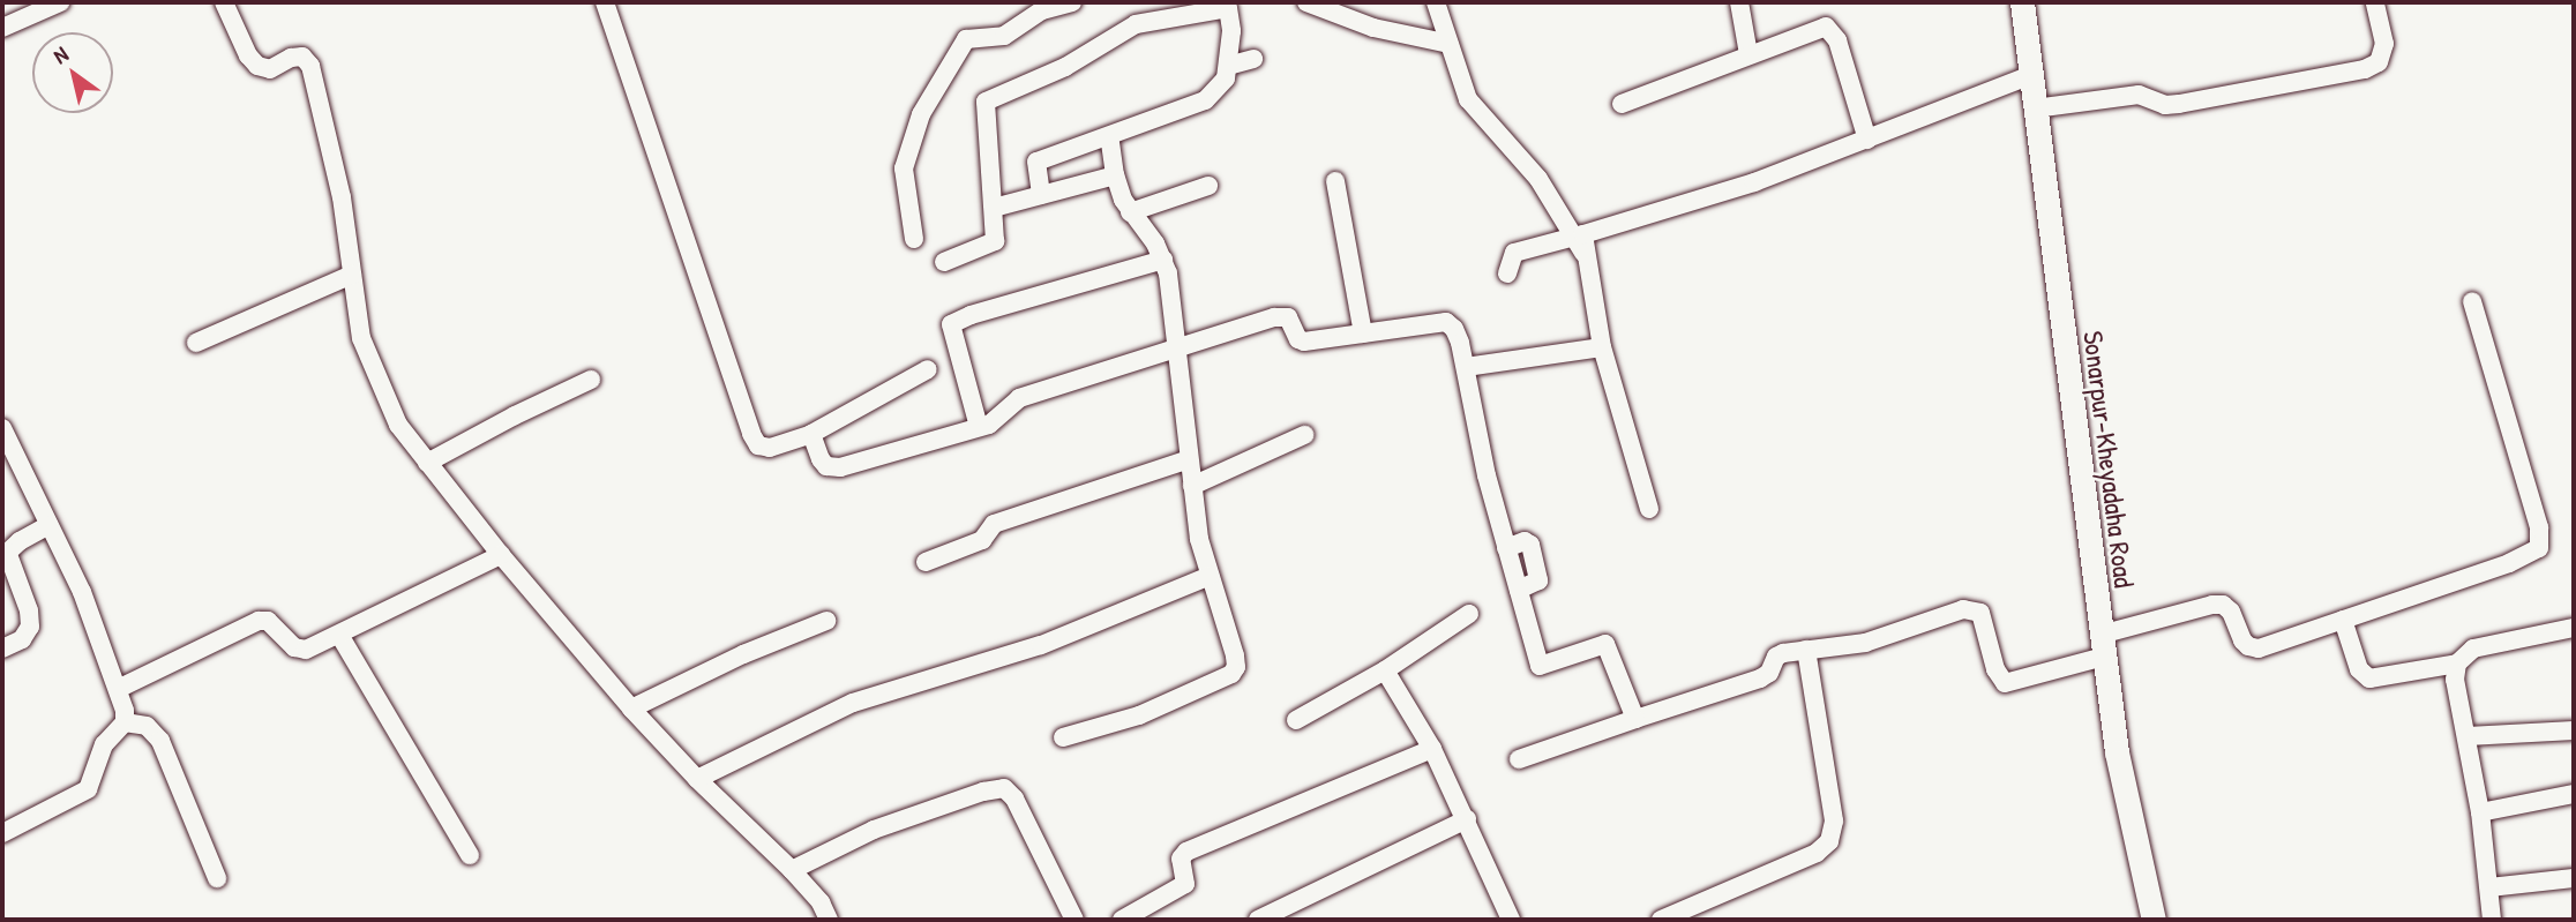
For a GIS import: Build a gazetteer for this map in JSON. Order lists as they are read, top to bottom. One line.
{"streets":{"main road":["Sonarpur-Kheyadaha Road"]},"north":"top left"}
